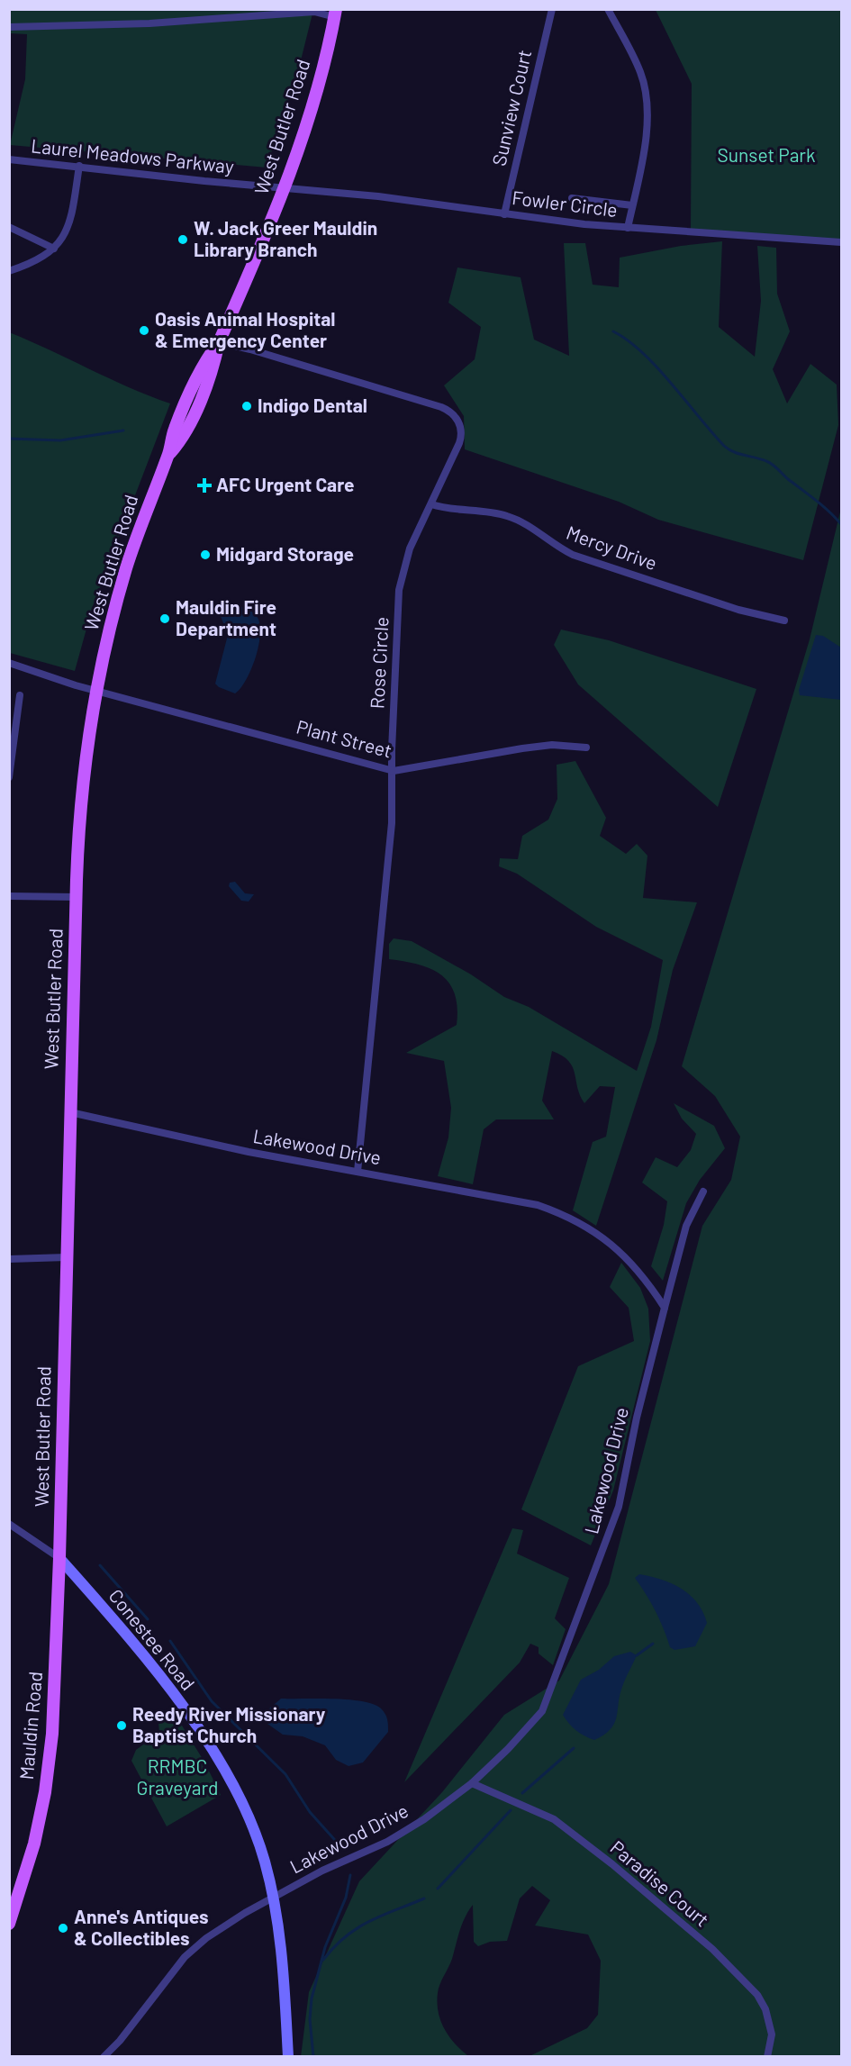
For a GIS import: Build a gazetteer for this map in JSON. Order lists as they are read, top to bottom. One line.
{"streets":{"main road":["West Butler Road","Conestee Road","Mauldin Road"],"street":["Sunview Court","Laurel Meadows Parkway","Fowler Circle","Mercy Drive","Rose Circle","Plant Street","Lakewood Drive","Paradise Court"]},"crossings":[["Sunview Court","Fowler Circle"],["West Butler Road","Laurel Meadows Parkway"],["West Butler Road","Fowler Circle"],["West Butler Road","Rose Circle"],["West Butler Road","Plant Street"],["West Butler Road","Lakewood Drive"],["West Butler Road","Conestee Road"],["West Butler Road","Mauldin Road"],["Laurel Meadows Parkway","Fowler Circle"],["Mercy Drive","Rose Circle"],["Rose Circle","Plant Street"],["Rose Circle","Lakewood Drive"],["Lakewood Drive","Conestee Road"],["Lakewood Drive","Paradise Court"],["Conestee Road","Mauldin Road"]],"parks":["Sunset Park","RRMBC Graveyard"],"places":{"other":["W. Jack Greer Mauldin Library Branch","Oasis Animal Hospital & Emergency Center","Indigo Dental","Midgard Storage","Mauldin Fire Department","Reedy River Missionary Baptist Church","Anne's Antiques & Collectibles"],"health":["AFC Urgent Care"]}}
